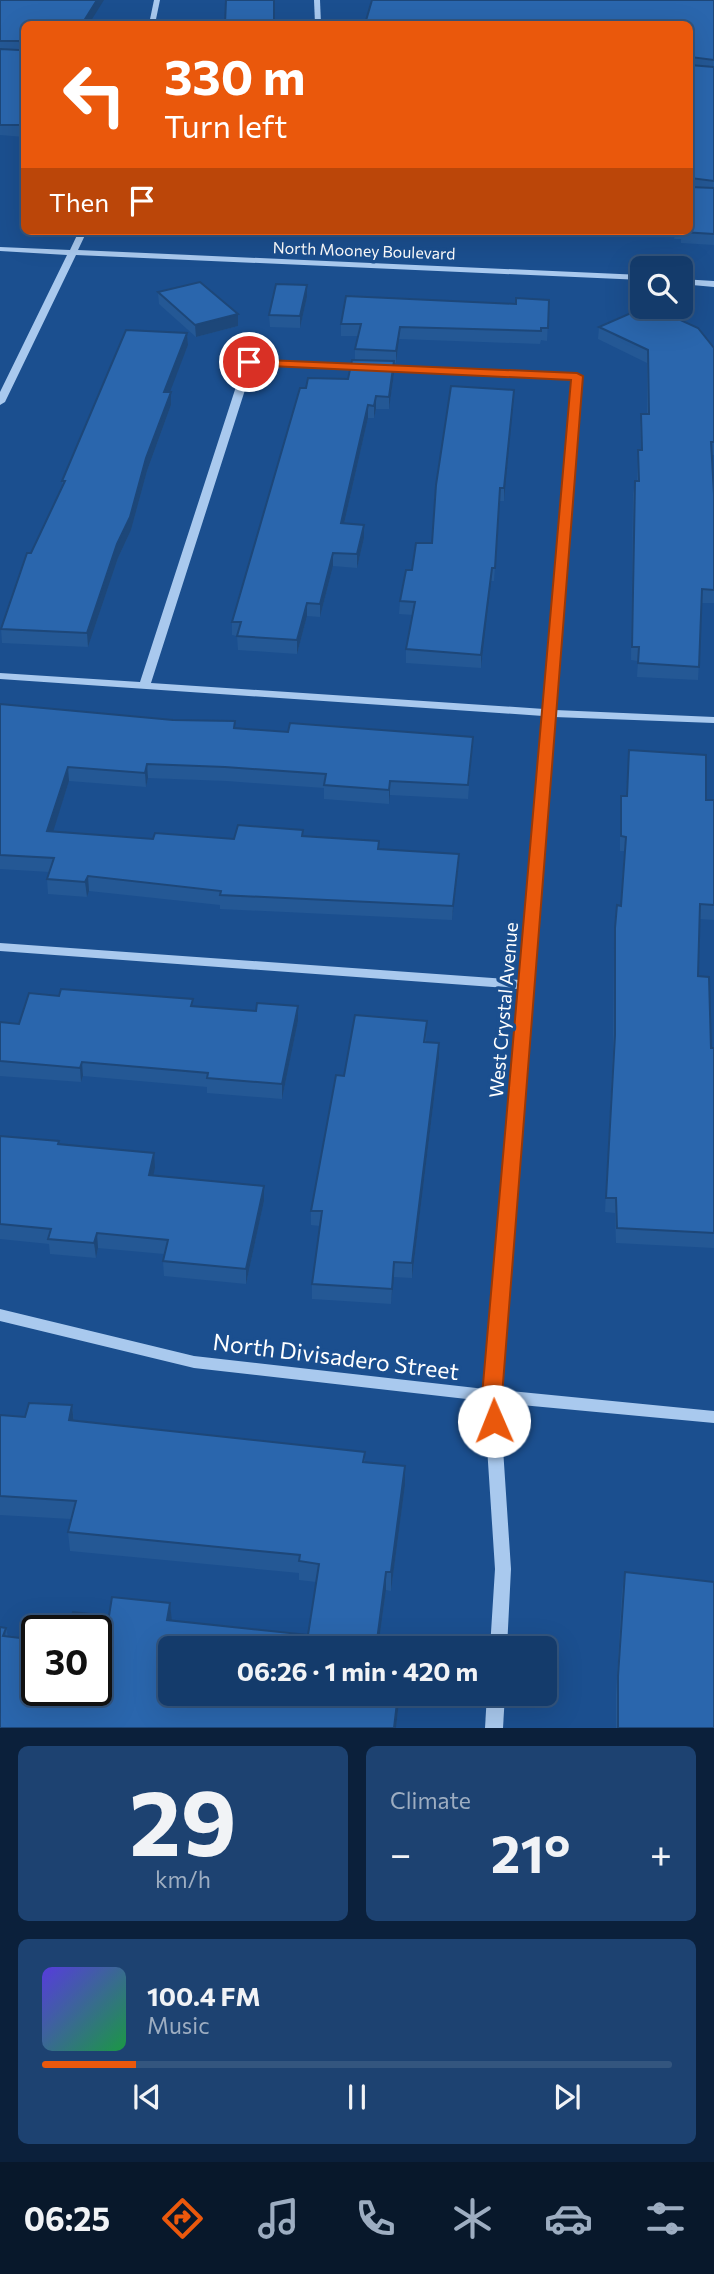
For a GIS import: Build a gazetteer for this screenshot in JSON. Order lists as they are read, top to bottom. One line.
{"streets":{"street":["North Mooney Boulevard","West Crystal Avenue","North Divisadero Street"]},"crossings":[["West Crystal Avenue","North Divisadero Street"]],"page":{"turn":["330 m","Turn left"],"then":"Then","limit":"30","trip":"06:26 · 1 min · 420 m","tile":[["29","km/h"],"Climate"],"heat":["−","21°","+"],"song":["100.4 FM","Music"],"tabs":"06:25"}}
